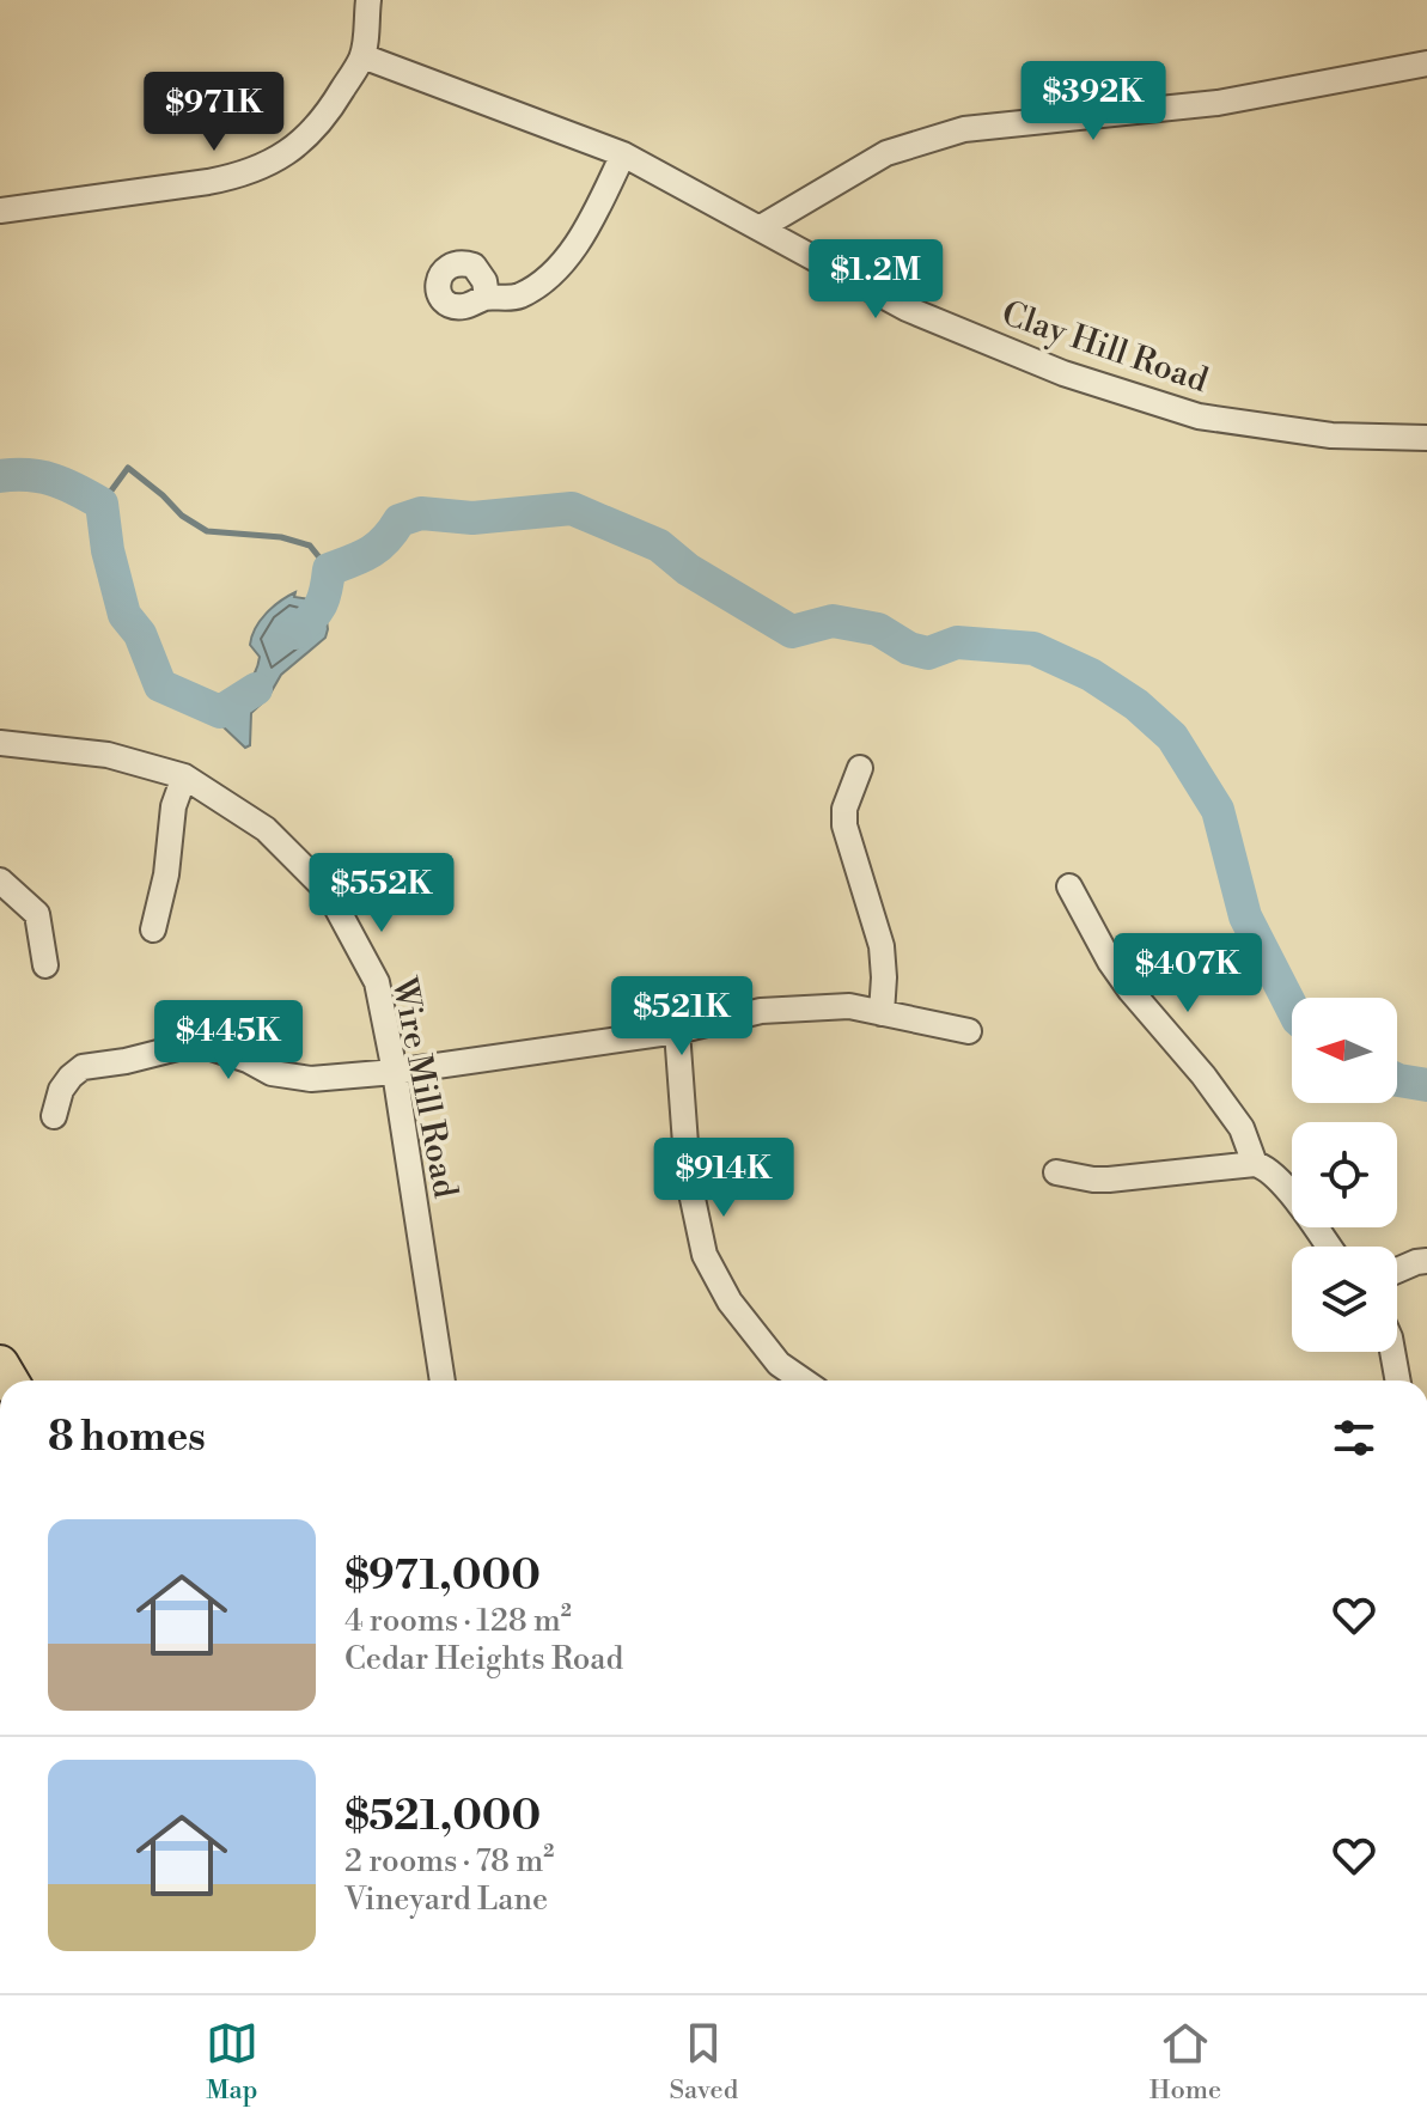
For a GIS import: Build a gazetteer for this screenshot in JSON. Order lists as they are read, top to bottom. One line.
{"streets":{"street":["Clay Hill Road","Wire Mill Road"]},"north":"left","page":{"price":["$392K","$971K","$1.2M","$552K","$407K","$521K","$445K","$914K"],"heading":"8 homes","list":[{"name":"$971,000","note":"4 rooms · 128 m² · Cedar Heights Road"},{"name":"$521,000","note":"2 rooms · 78 m² · Vineyard Lane"}],"tabs":["Map","Saved","Home"]}}
